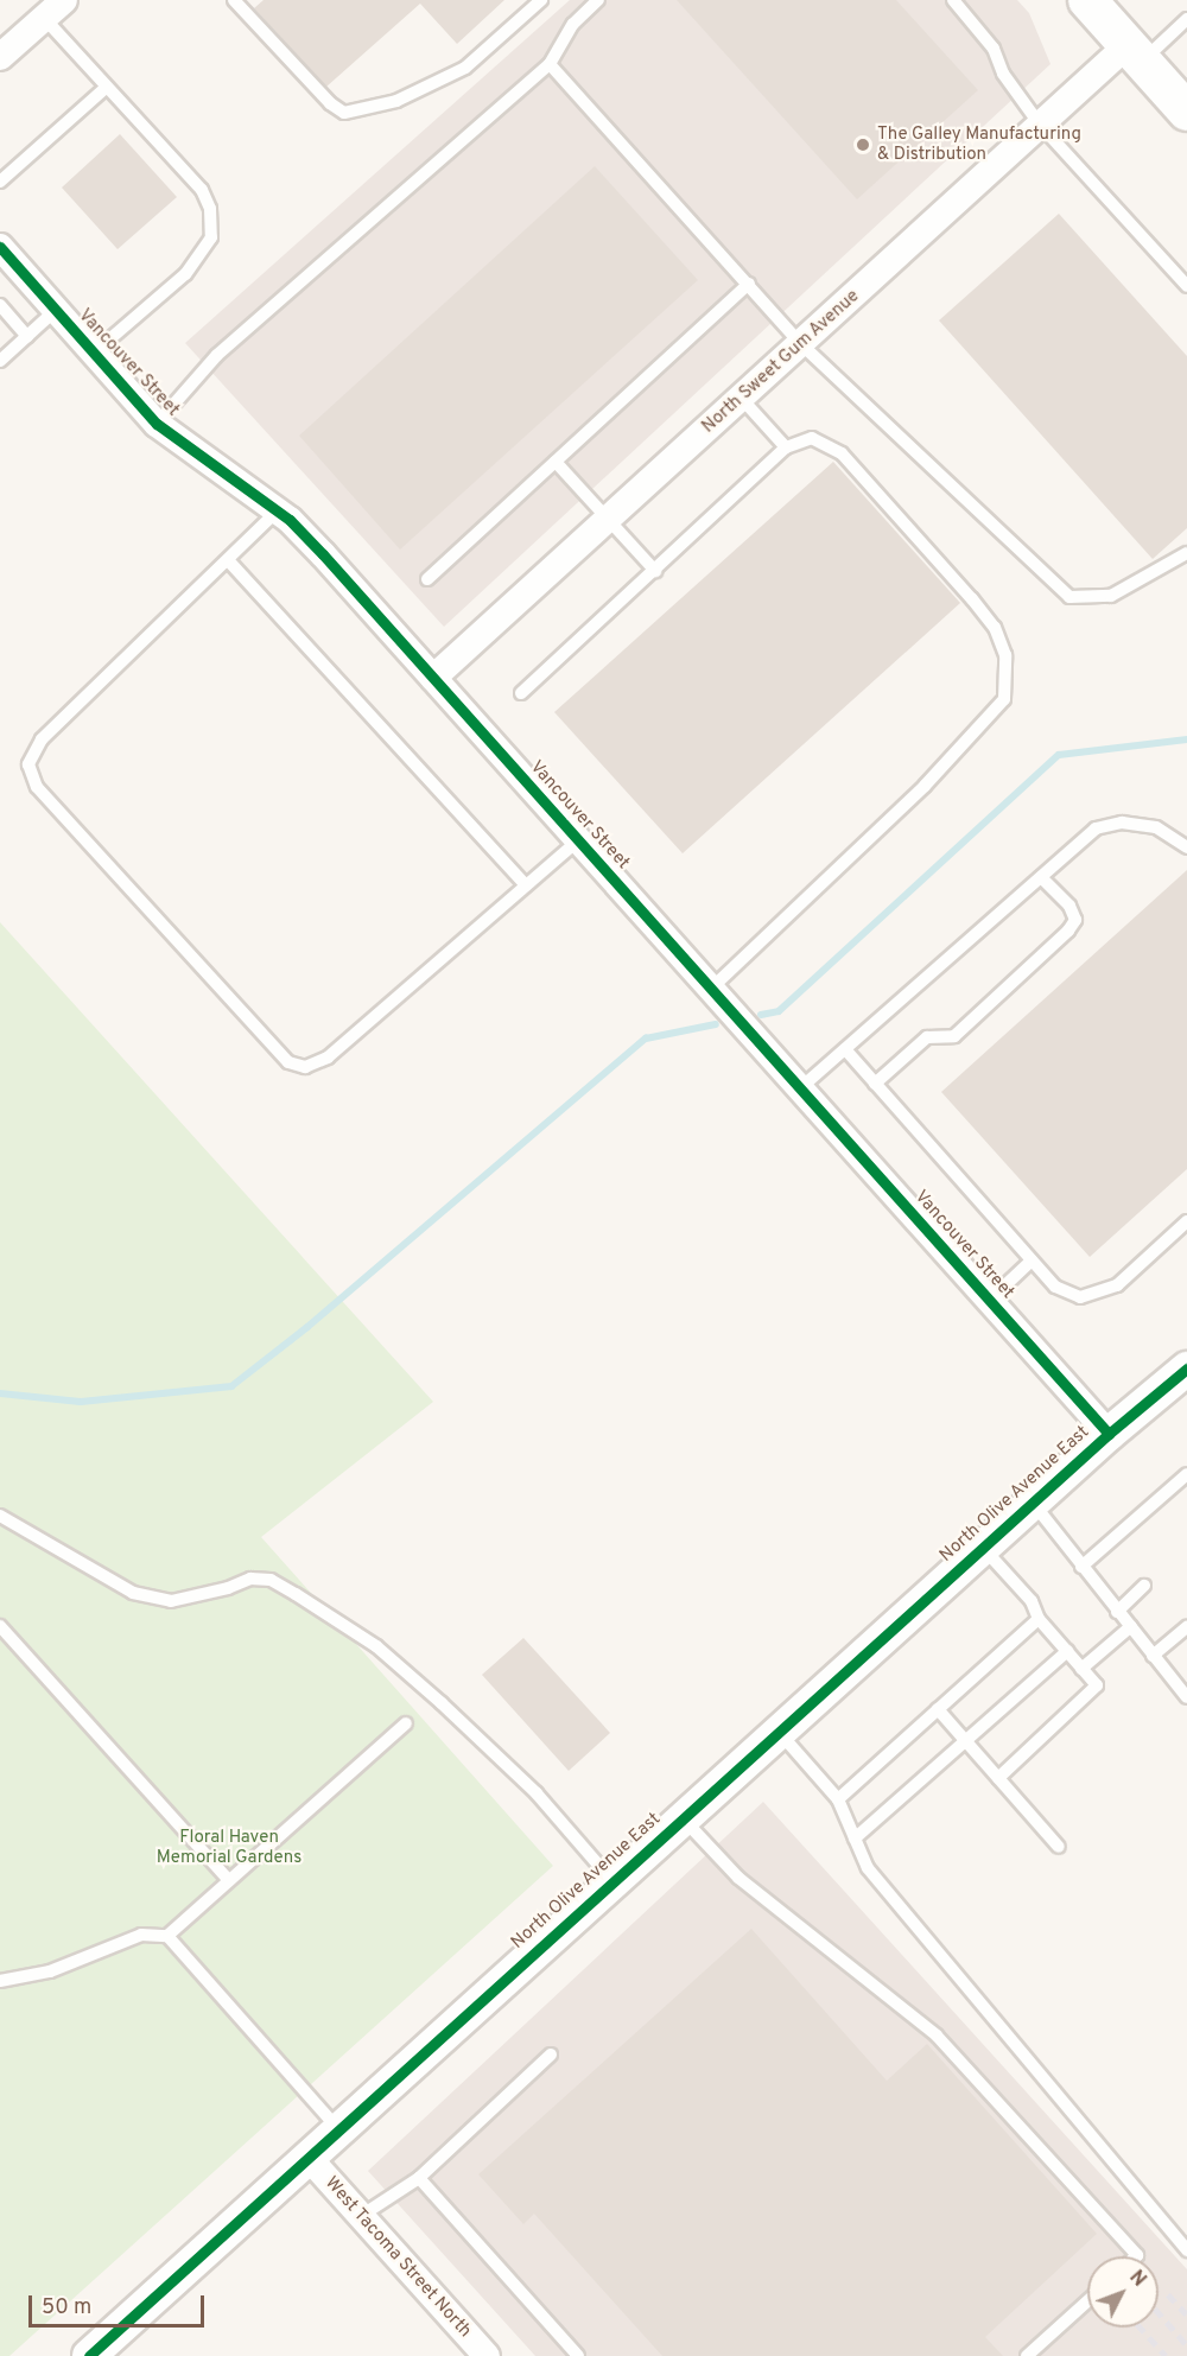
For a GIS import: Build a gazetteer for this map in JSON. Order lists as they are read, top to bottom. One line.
{"streets":{"street":["North Sweet Gum Avenue","Vancouver Street","North Olive Avenue East","West Tacoma Street North"]},"crossings":[["North Sweet Gum Avenue","Vancouver Street"],["Vancouver Street","North Olive Avenue East"],["North Olive Avenue East","West Tacoma Street North"]],"parks":["Floral Haven Memorial Gardens"],"places":["The Galley Manufacturing & Distribution"],"scale_bar":"50 m","north":"top right"}
